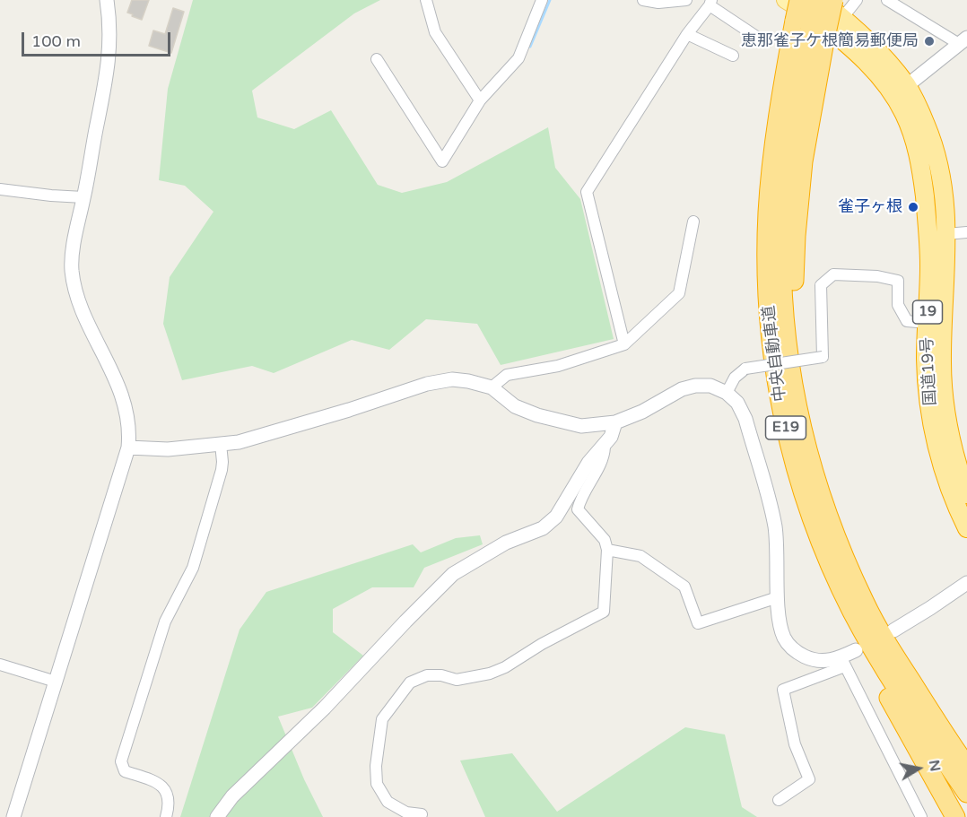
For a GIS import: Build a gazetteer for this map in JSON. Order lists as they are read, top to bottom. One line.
{"streets":{"highway":["19","中央自動車道","国道19号","E19"]},"crossings":[["中央自動車道","国道19号"]],"places":["恵那雀子ケ根簡易郵便局","雀子ヶ根"],"scale_bar":"100 m","north":"right"}
